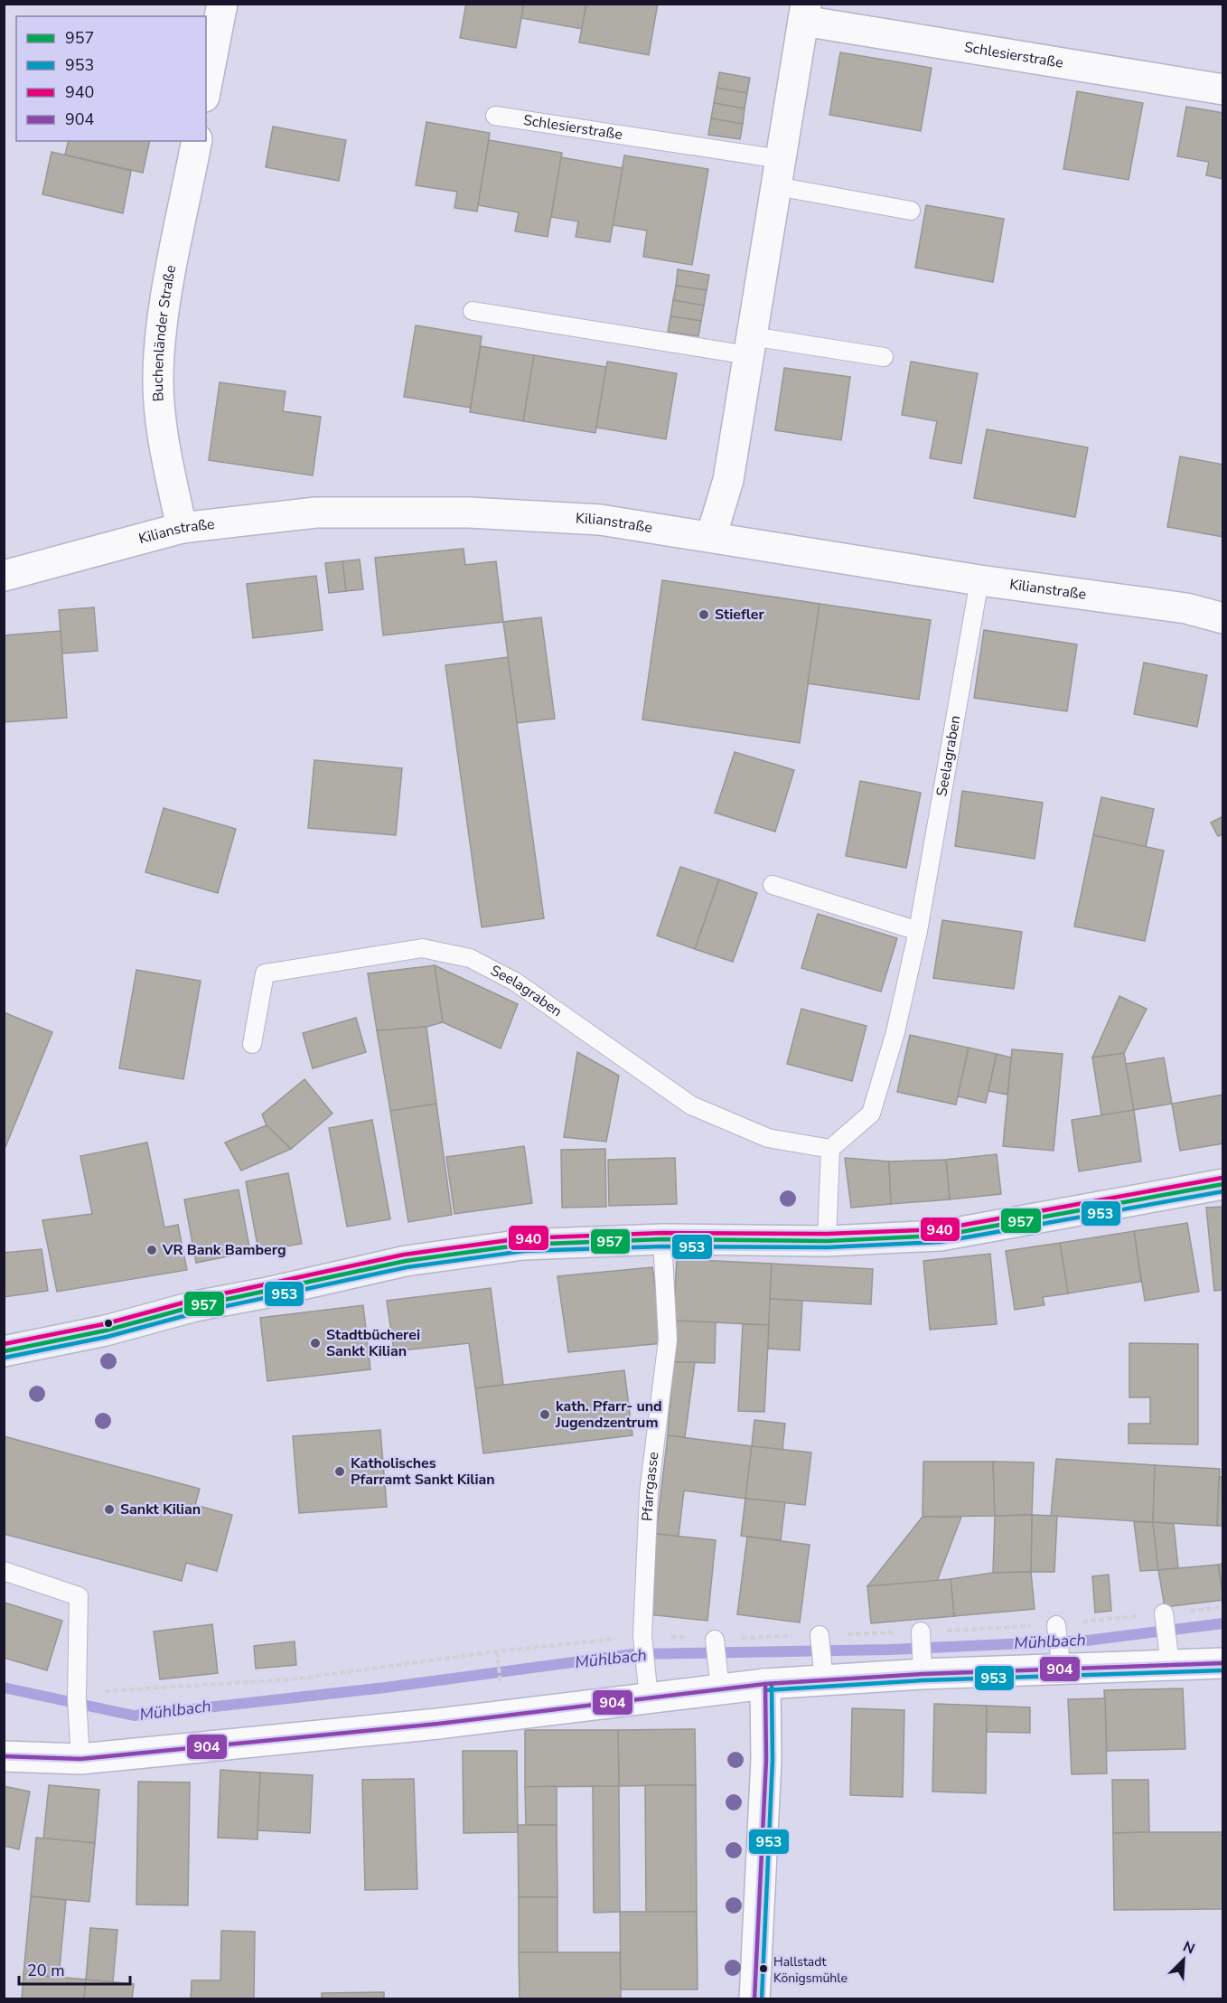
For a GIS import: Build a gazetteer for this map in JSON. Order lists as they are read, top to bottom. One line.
{"streets":{"street":["Schlesierstraße","Buchenländer Straße","Kilianstraße"],"lane":["Seelagraben","Pfarrgasse"]},"crossings":[["Schlesierstraße","Kilianstraße"],["Buchenländer Straße","Kilianstraße"],["Kilianstraße","Seelagraben"]],"water":["Mühlbach"],"places":["Stiefler","VR Bank Bamberg","Stadtbücherei Sankt Kilian","kath. Pfarr- und Jugendzentrum","Katholisches Pfarramt Sankt Kilian","Sankt Kilian","Hallstadt Königsmühle"],"lines":["transit line 940","transit line 957","transit line 953","transit line 904"],"legend":["957","953","940","904"],"scale_bar":"20 m","north":"top right"}
